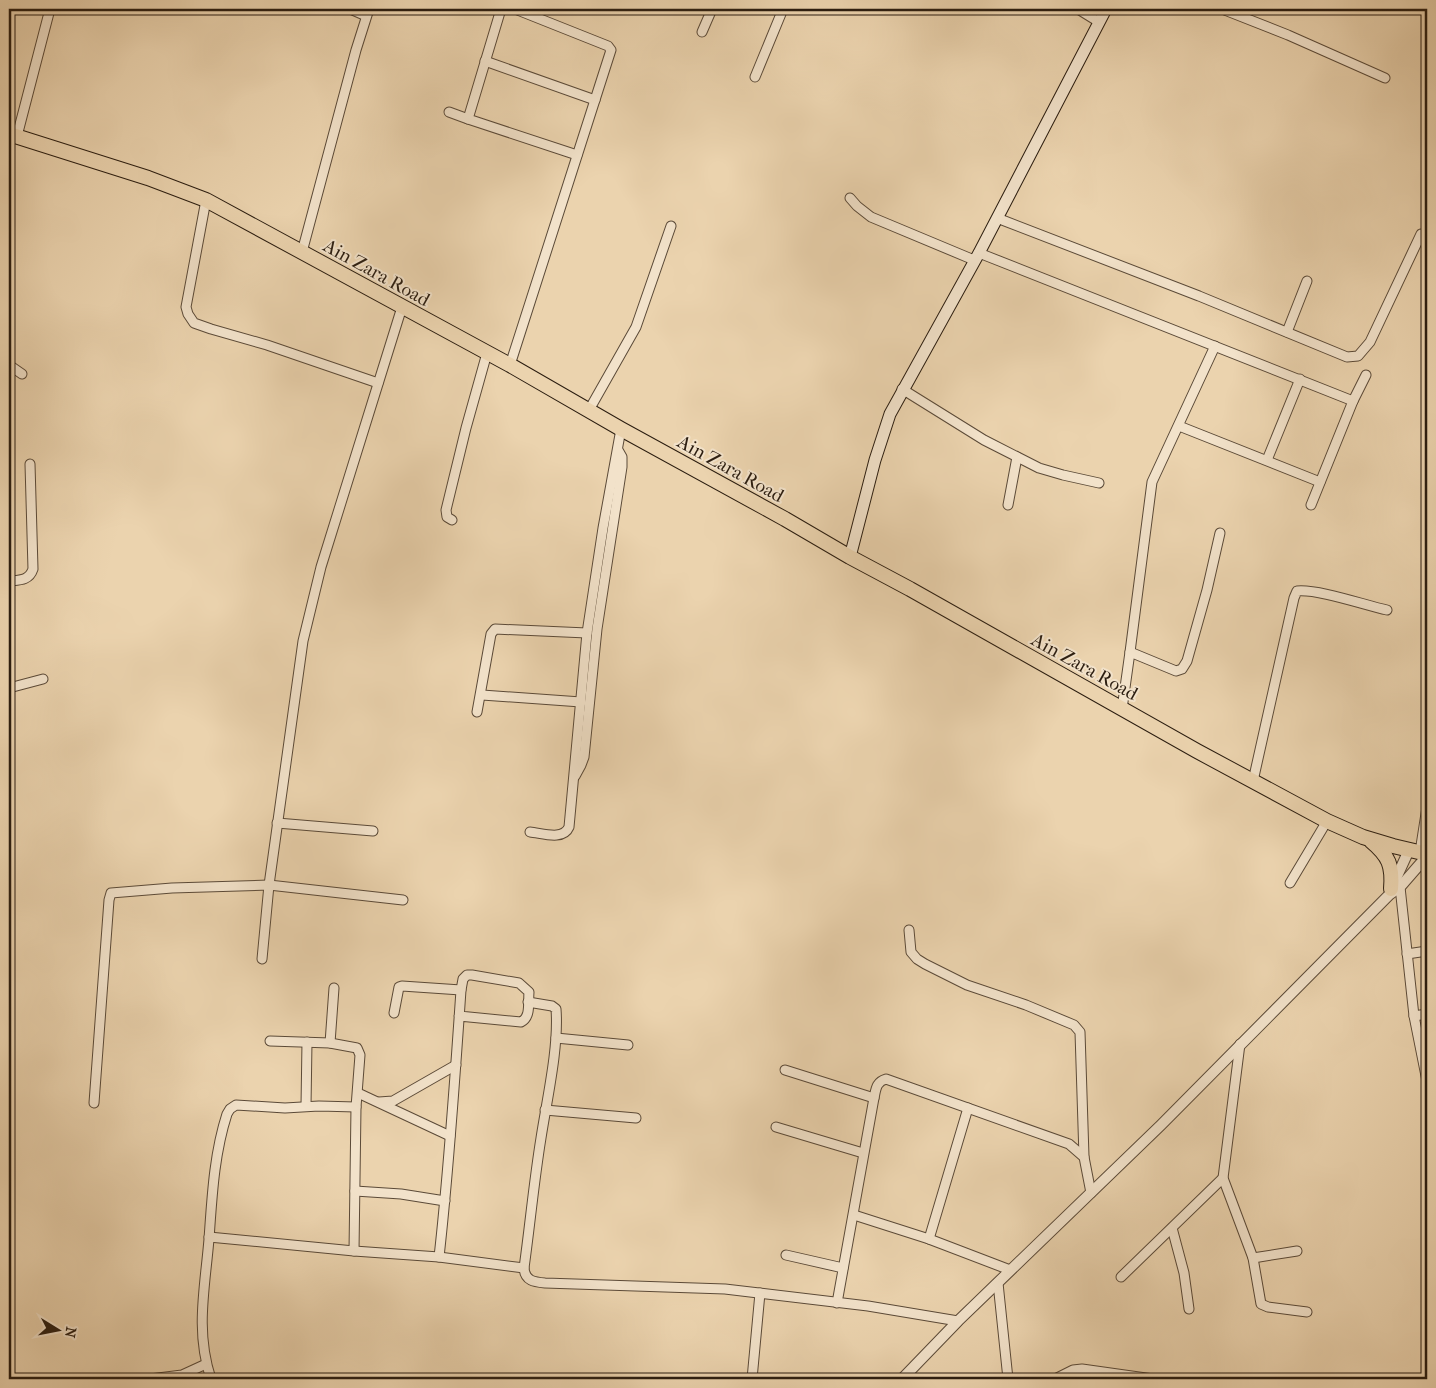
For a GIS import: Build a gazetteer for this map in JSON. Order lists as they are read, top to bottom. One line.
{"streets":{"main road":["Ain Zara Road"]},"north":"right"}
